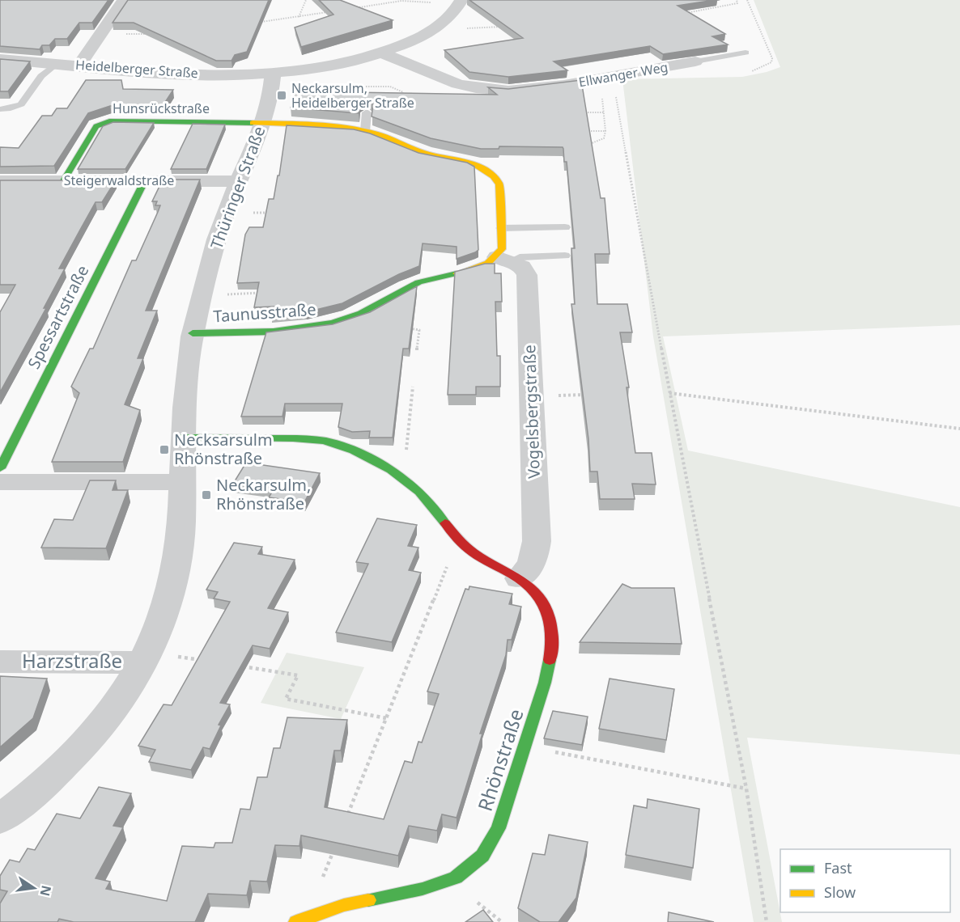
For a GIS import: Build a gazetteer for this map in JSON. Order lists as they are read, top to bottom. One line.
{"streets":{"street":["Heidelberger Straße","Ellwanger Weg","Hunsrückstraße","Steigerwaldstraße","Thüringer Straße","Taunusstraße","Spessartstraße","Vogelsbergstraße","Harzstraße","Rhönstraße"]},"crossings":[["Heidelberger Straße","Ellwanger Weg"],["Heidelberger Straße","Thüringer Straße"],["Hunsrückstraße","Steigerwaldstraße"],["Hunsrückstraße","Thüringer Straße"],["Steigerwaldstraße","Thüringer Straße"],["Steigerwaldstraße","Spessartstraße"],["Thüringer Straße","Taunusstraße"],["Thüringer Straße","Harzstraße"],["Thüringer Straße","Rhönstraße"],["Taunusstraße","Vogelsbergstraße"],["Vogelsbergstraße","Rhönstraße"]],"places":{"transit":["Neckarsulm, Heidelberger Straße","Necksarsulm Rhönstraße","Neckarsulm, Rhönstraße"]},"legend":["Fast","Slow"],"north":"right"}
